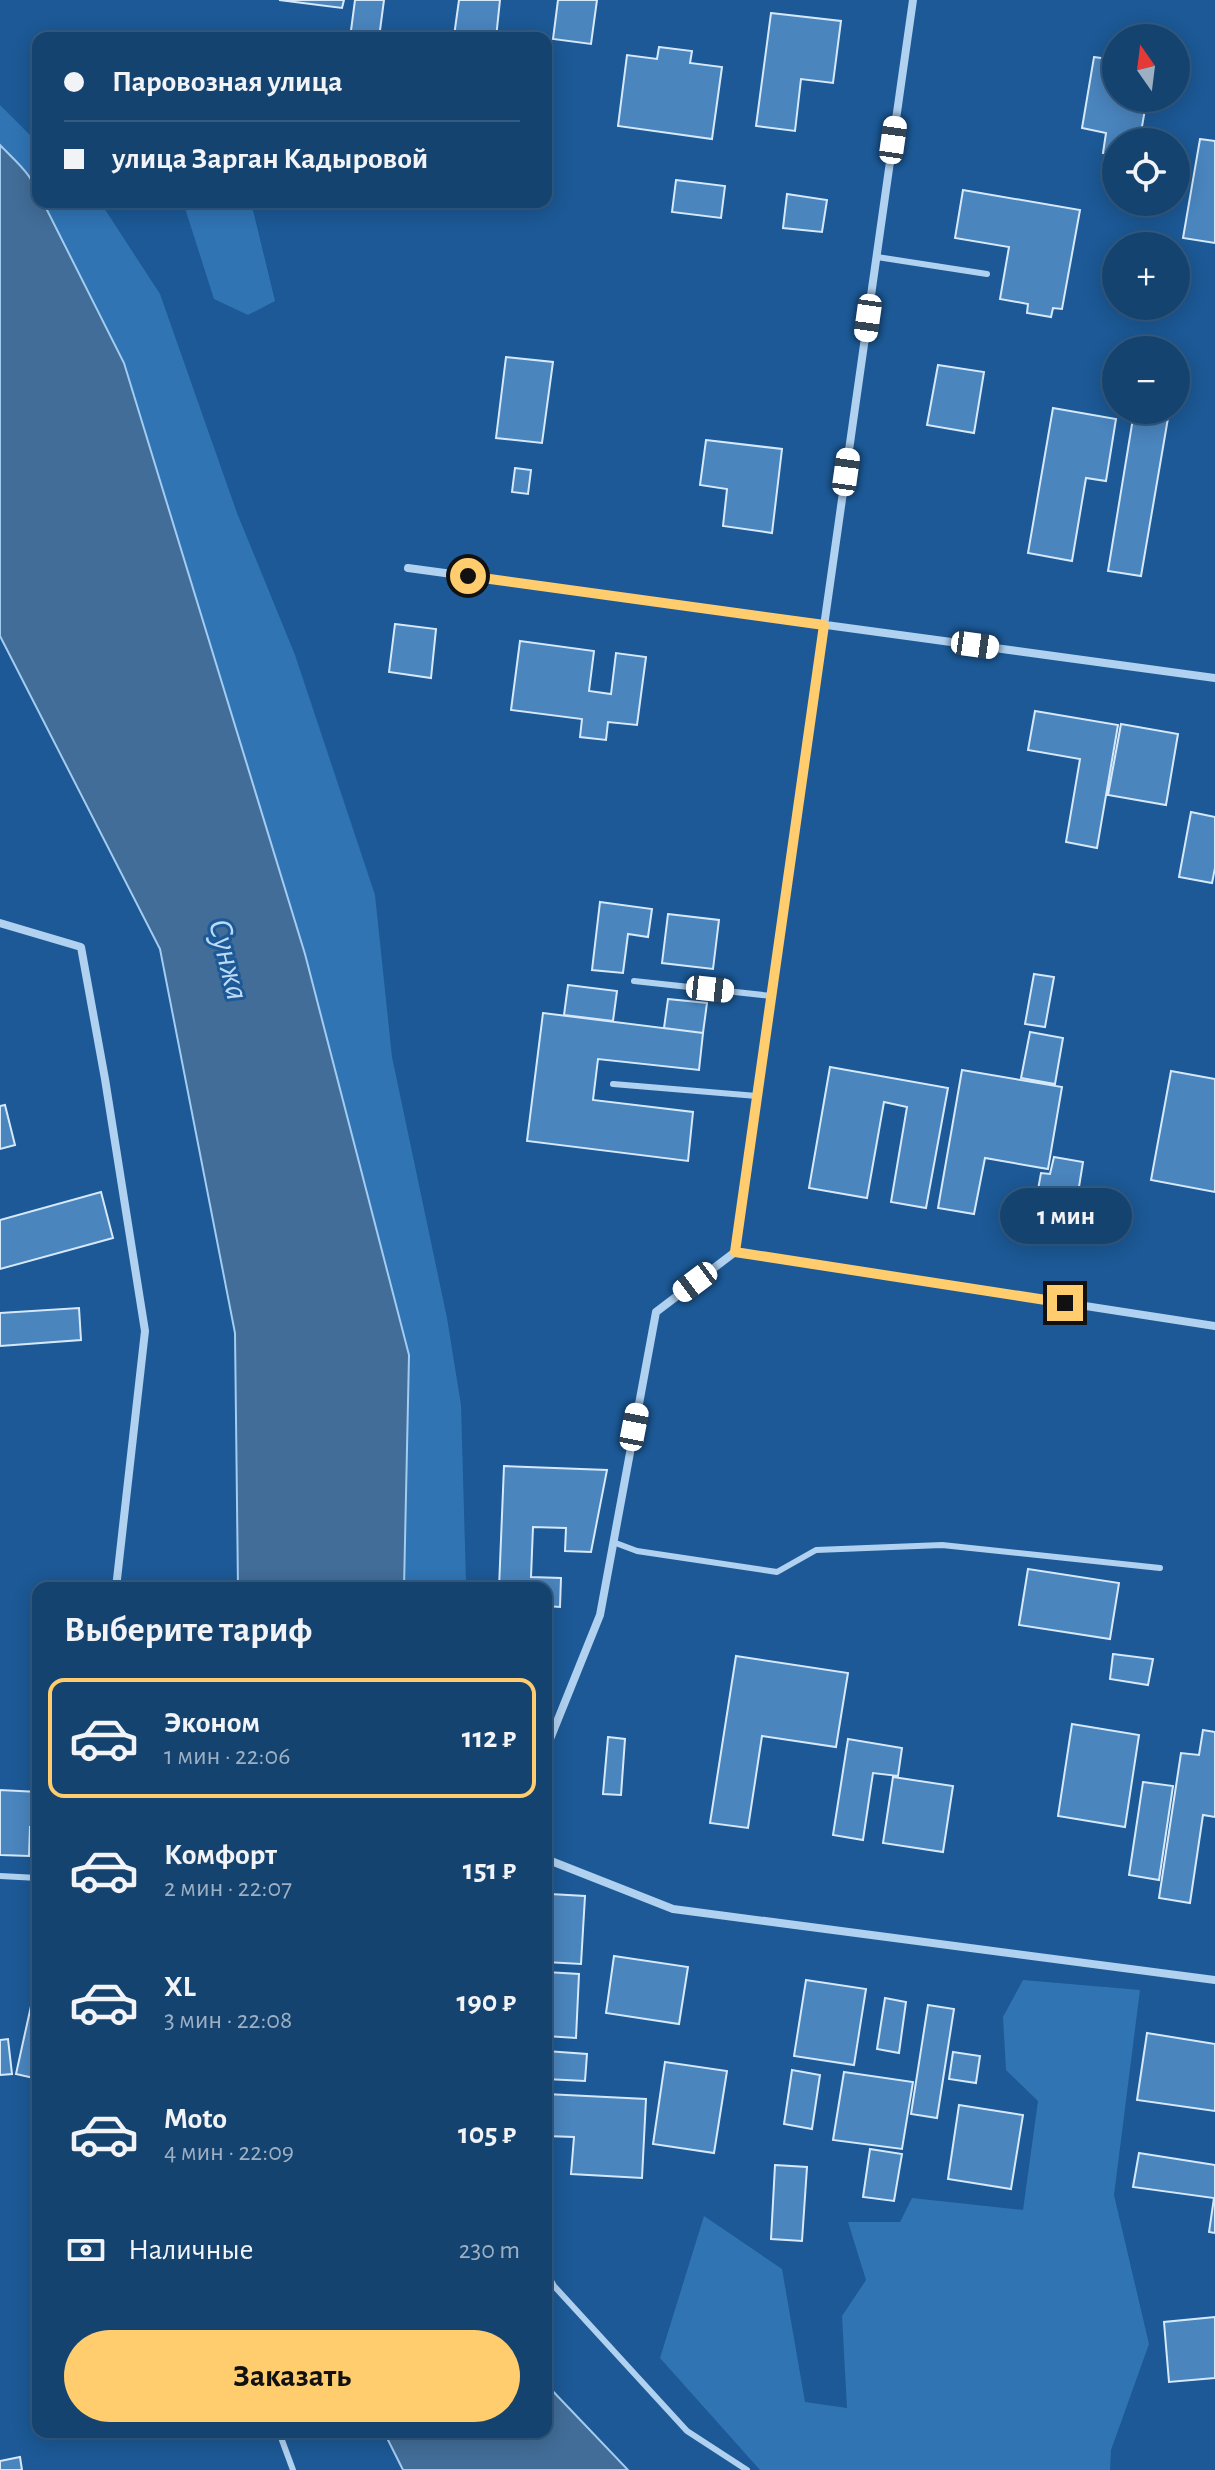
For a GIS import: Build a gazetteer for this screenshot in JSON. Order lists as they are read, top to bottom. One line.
{"water":["Сунжа"],"north":"top","page":{"map_buttons":["+","−"],"banner":["Паровозная улица","улица Зарган Кадыровой"],"bubble":"1 мин","heading":"Выберите тариф","list":[{"name":"Эконом","note":"1 мин · 22:06","value":"112 ₽"},{"name":"Комфорт","note":"2 мин · 22:07","value":"151 ₽"},{"name":"XL","note":"3 мин · 22:08","value":"190 ₽"},{"name":"Moto","note":"4 мин · 22:09","value":"105 ₽"}],"pay":["Наличные","230 m"],"buttons":"Заказать"}}
